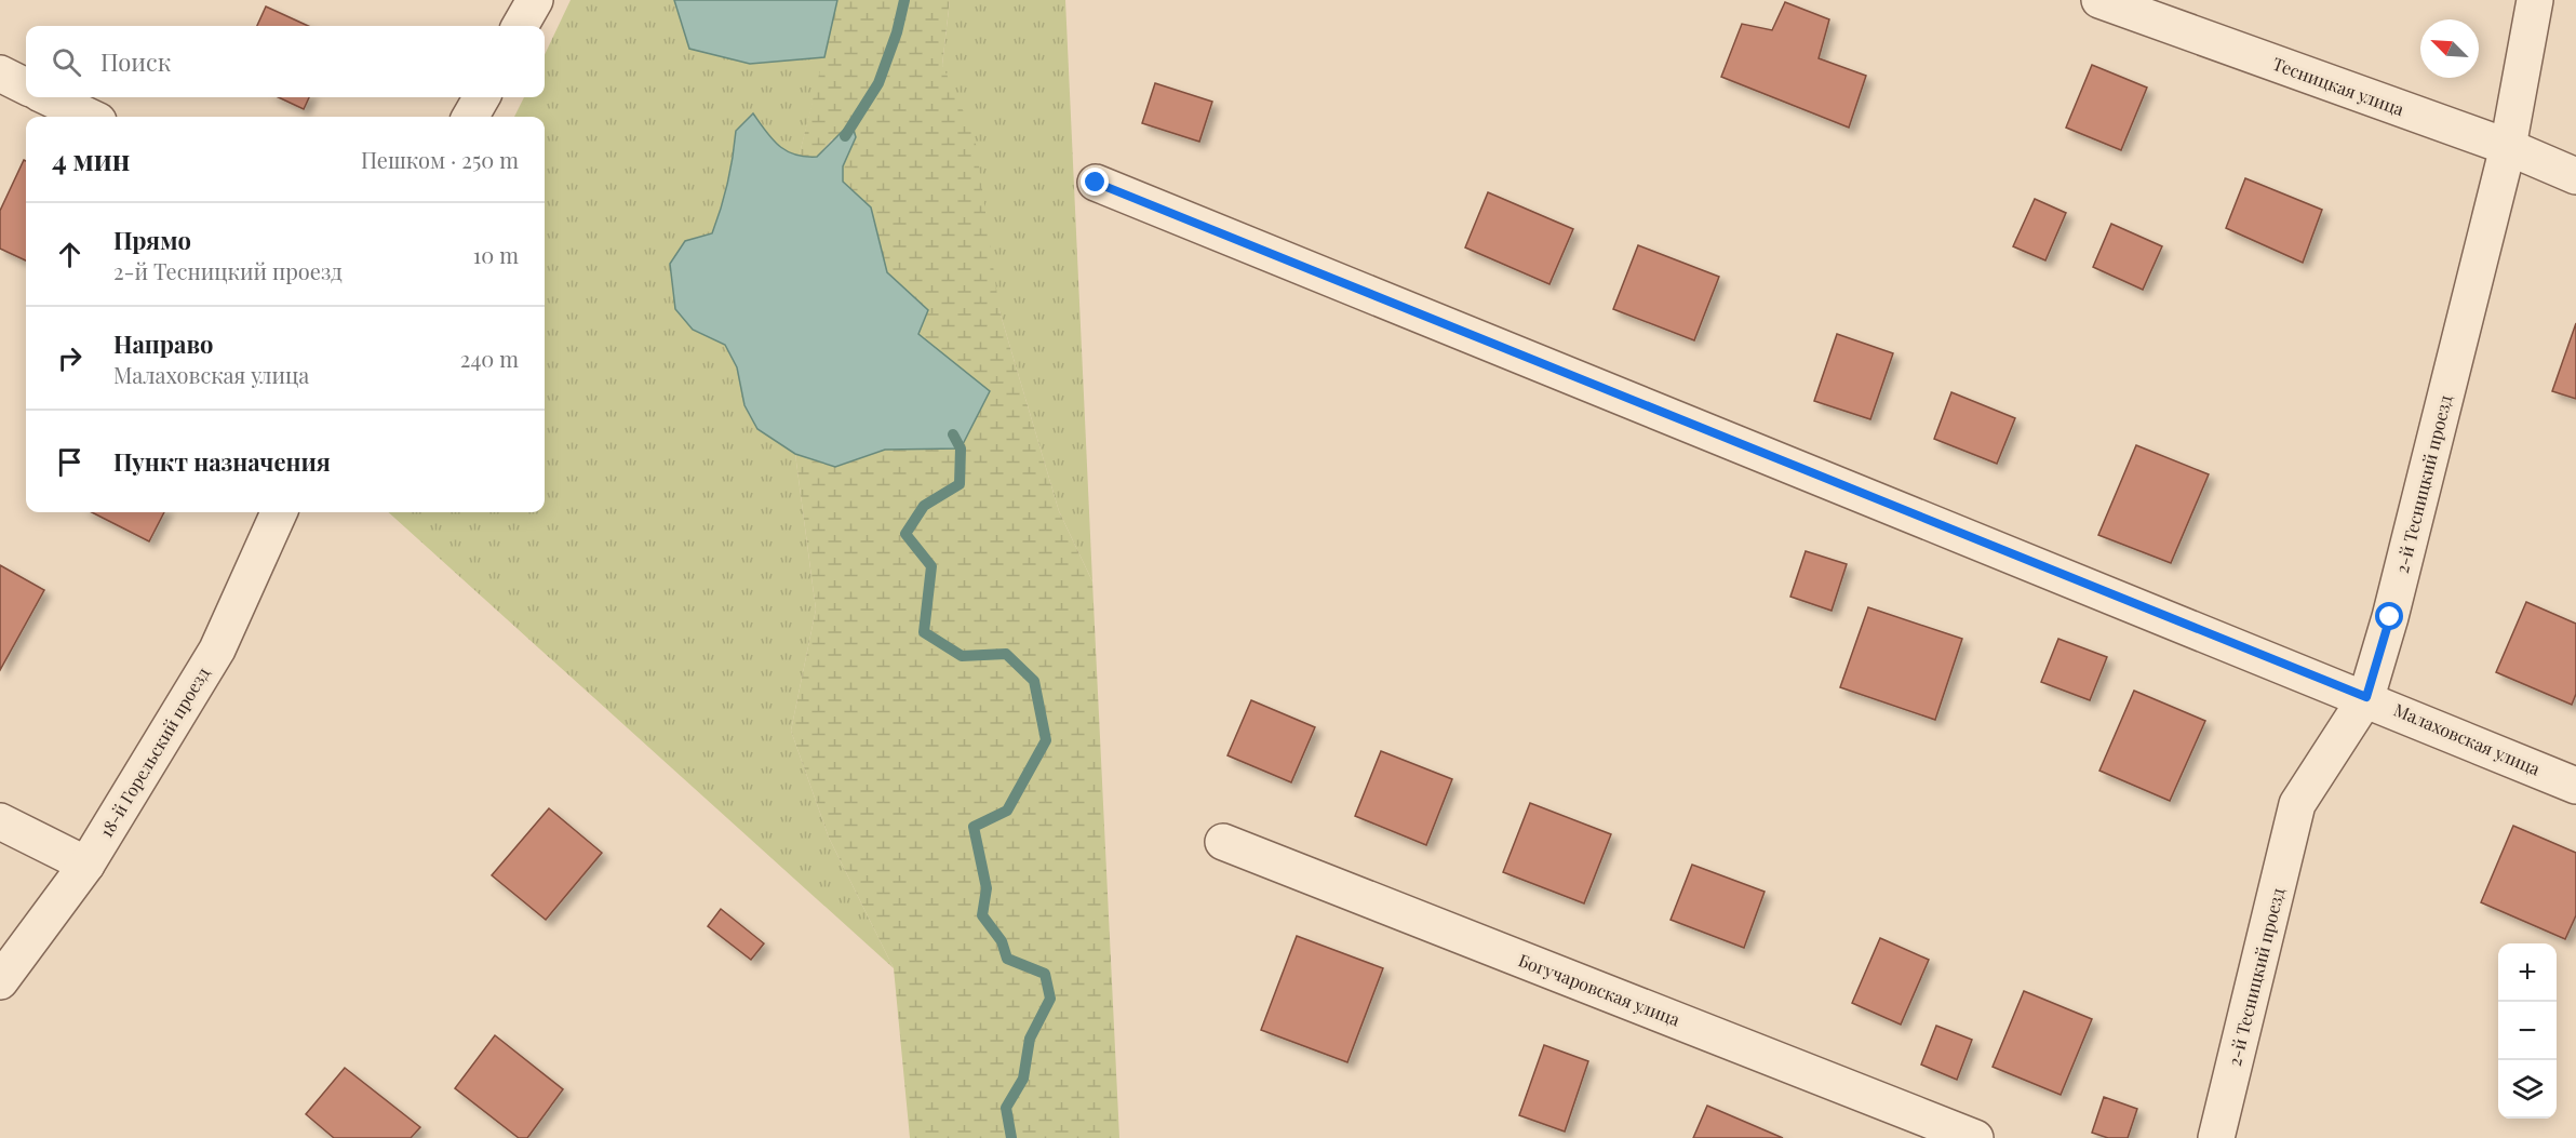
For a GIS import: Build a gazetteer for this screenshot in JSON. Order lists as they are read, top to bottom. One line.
{"streets":{"street":["Тесницкая улица","2-й Тесницкий проезд","Малаховская улица","18-й Горельский проезд","Богучаровская улица"]},"crossings":[["Тесницкая улица","2-й Тесницкий проезд"],["2-й Тесницкий проезд","Малаховская улица"]],"north":"top left","page":{"search":"Поиск","heading":["4 мин","Пешком · 250 m"],"list":[["Прямо","2-й Тесницкий проезд","10 m"],["Направо","Малаховская улица","240 m"],"Пункт назначения"],"map_buttons":["+","−"]}}
